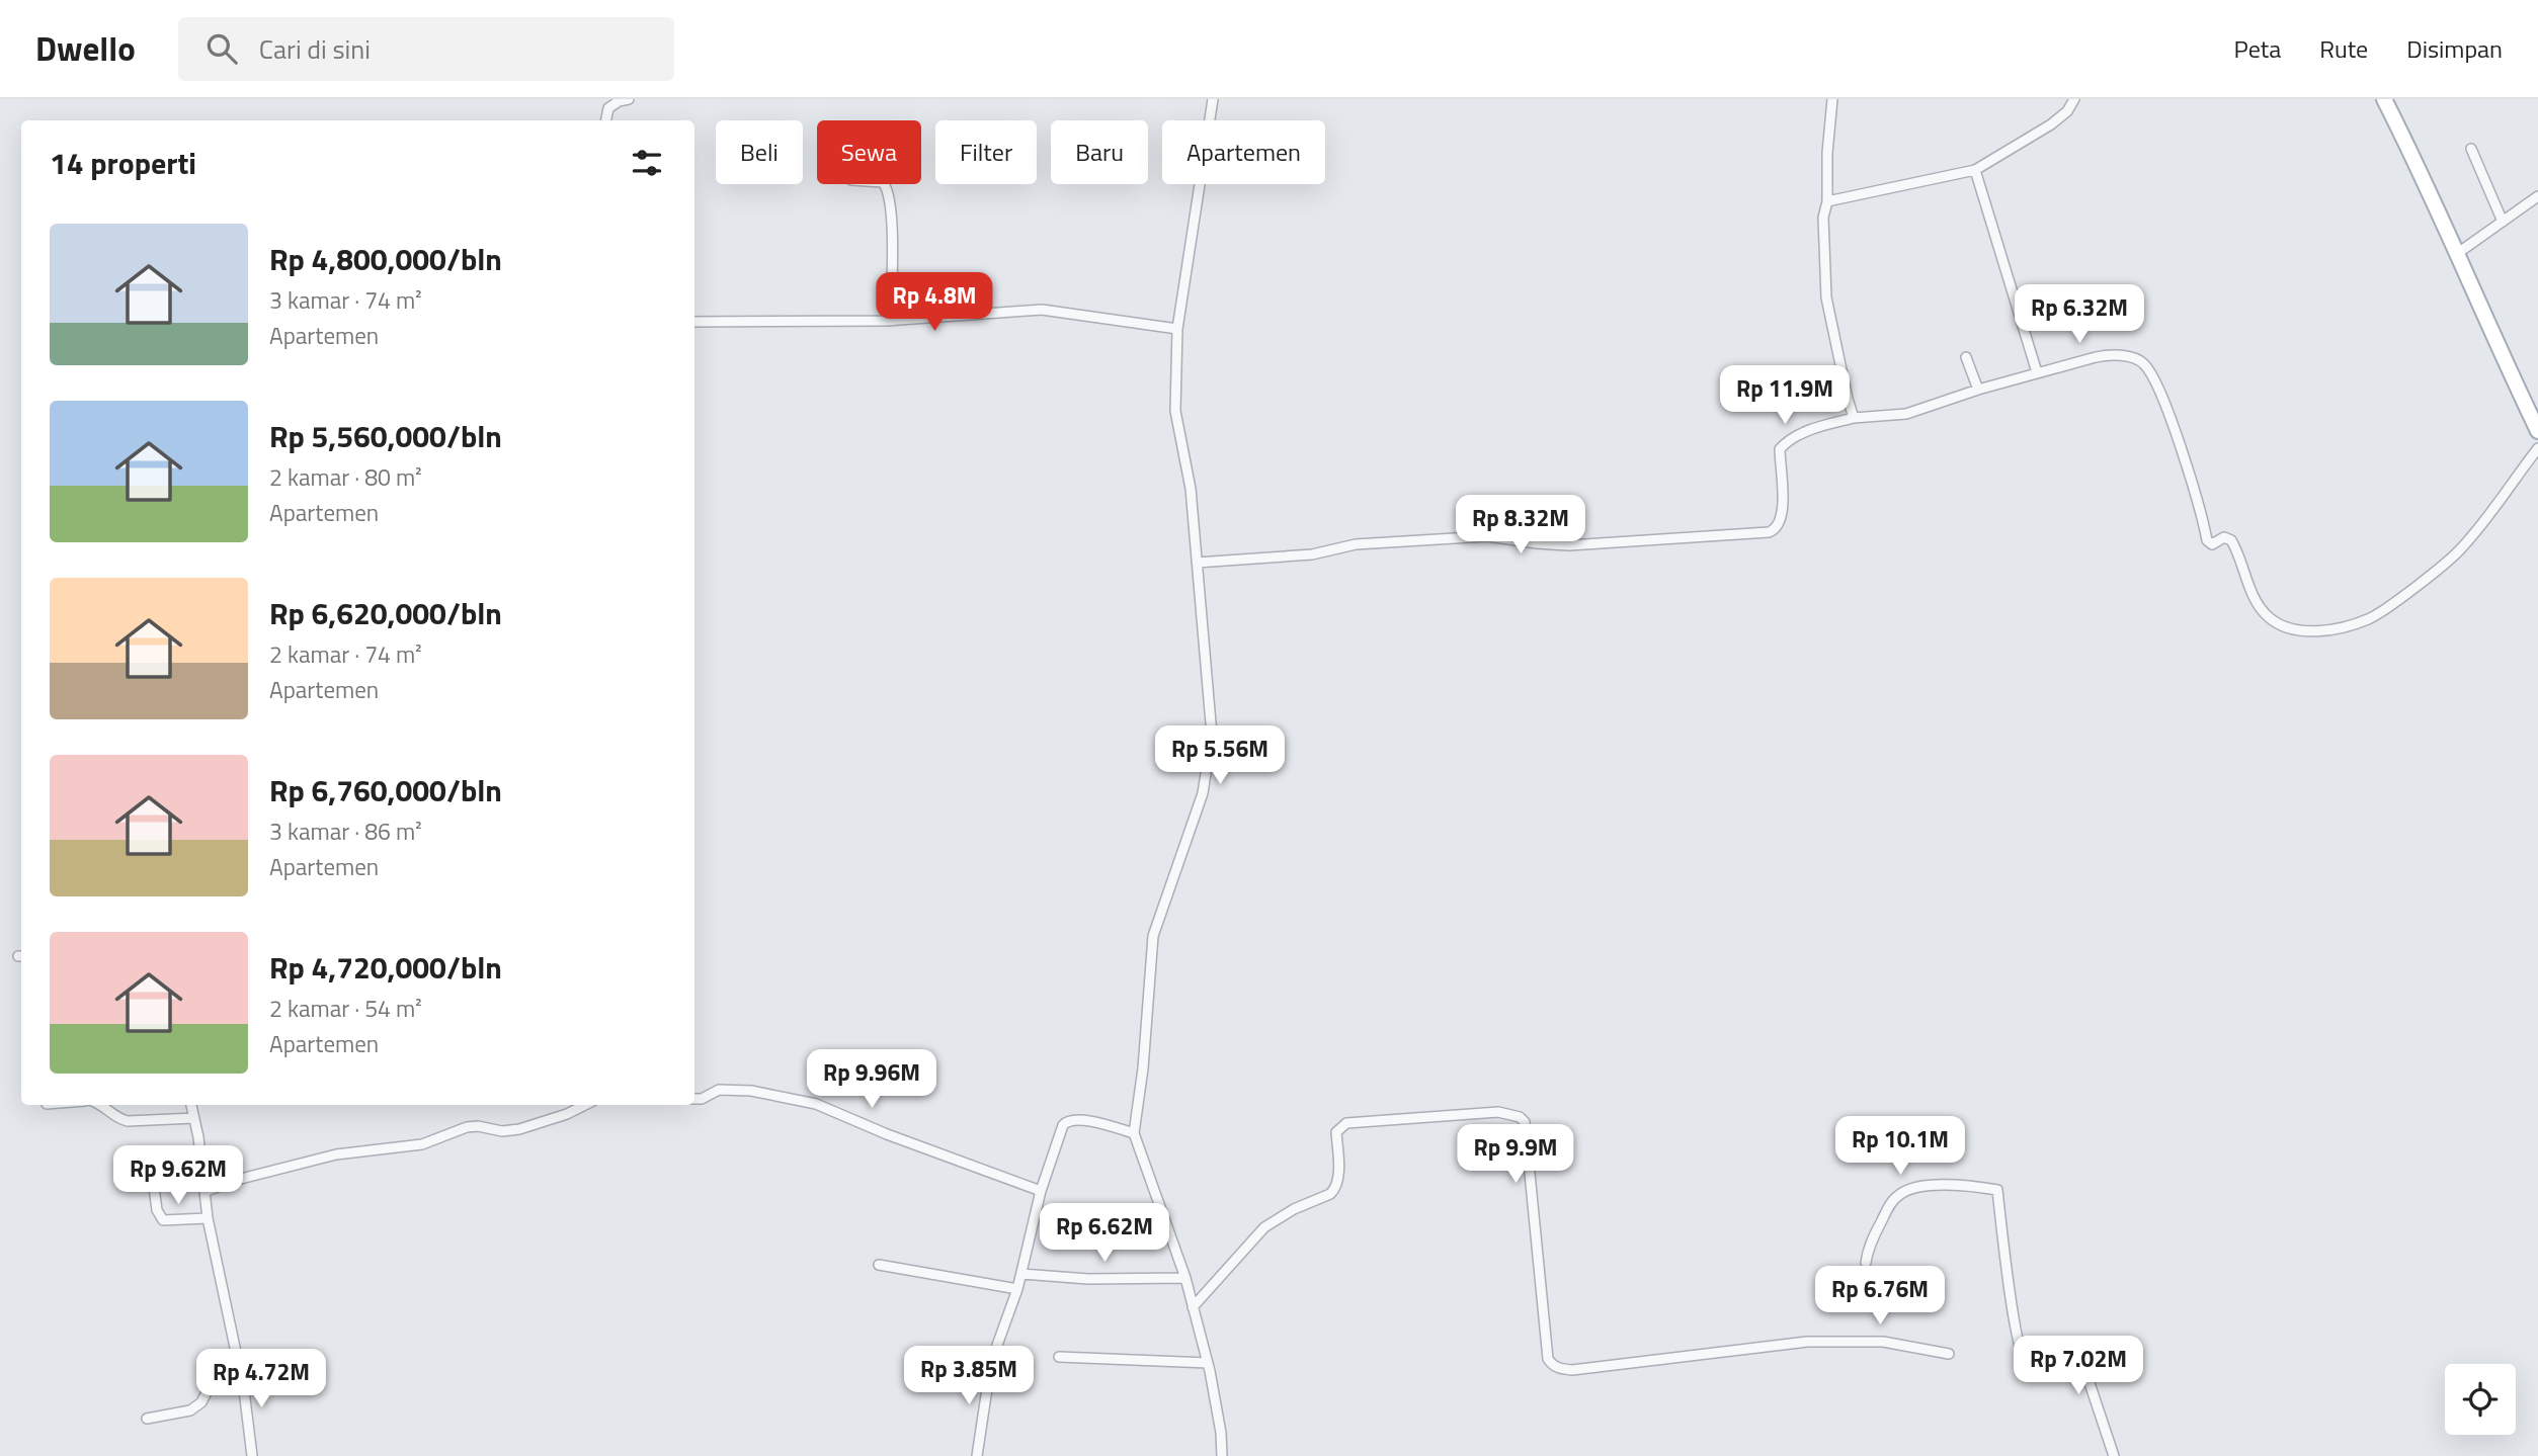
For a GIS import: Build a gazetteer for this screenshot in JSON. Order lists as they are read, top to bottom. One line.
{"page":{"header":"Dwello","search":"Cari di sini","nav":["Peta","Rute","Disimpan"],"chip":["Beli","Sewa","Filter","Baru","Apartemen"],"heading":"14 properti","list":[{"name":"Rp 4,800,000/bln","note":"3 kamar · 74 m² · Apartemen"},{"name":"Rp 5,560,000/bln","note":"2 kamar · 80 m² · Apartemen"},{"name":"Rp 6,620,000/bln","note":"2 kamar · 74 m² · Apartemen"},{"name":"Rp 6,760,000/bln","note":"3 kamar · 86 m² · Apartemen"},{"name":"Rp 4,720,000/bln","note":"2 kamar · 54 m² · Apartemen"}],"price":["Rp 4.8M","Rp 6.32M","Rp 11.9M","Rp 8.32M","Rp 5.56M","Rp 9.96M","Rp 10.1M","Rp 9.9M","Rp 9.62M","Rp 6.62M","Rp 6.76M","Rp 7.02M","Rp 3.85M","Rp 4.72M"]}}
